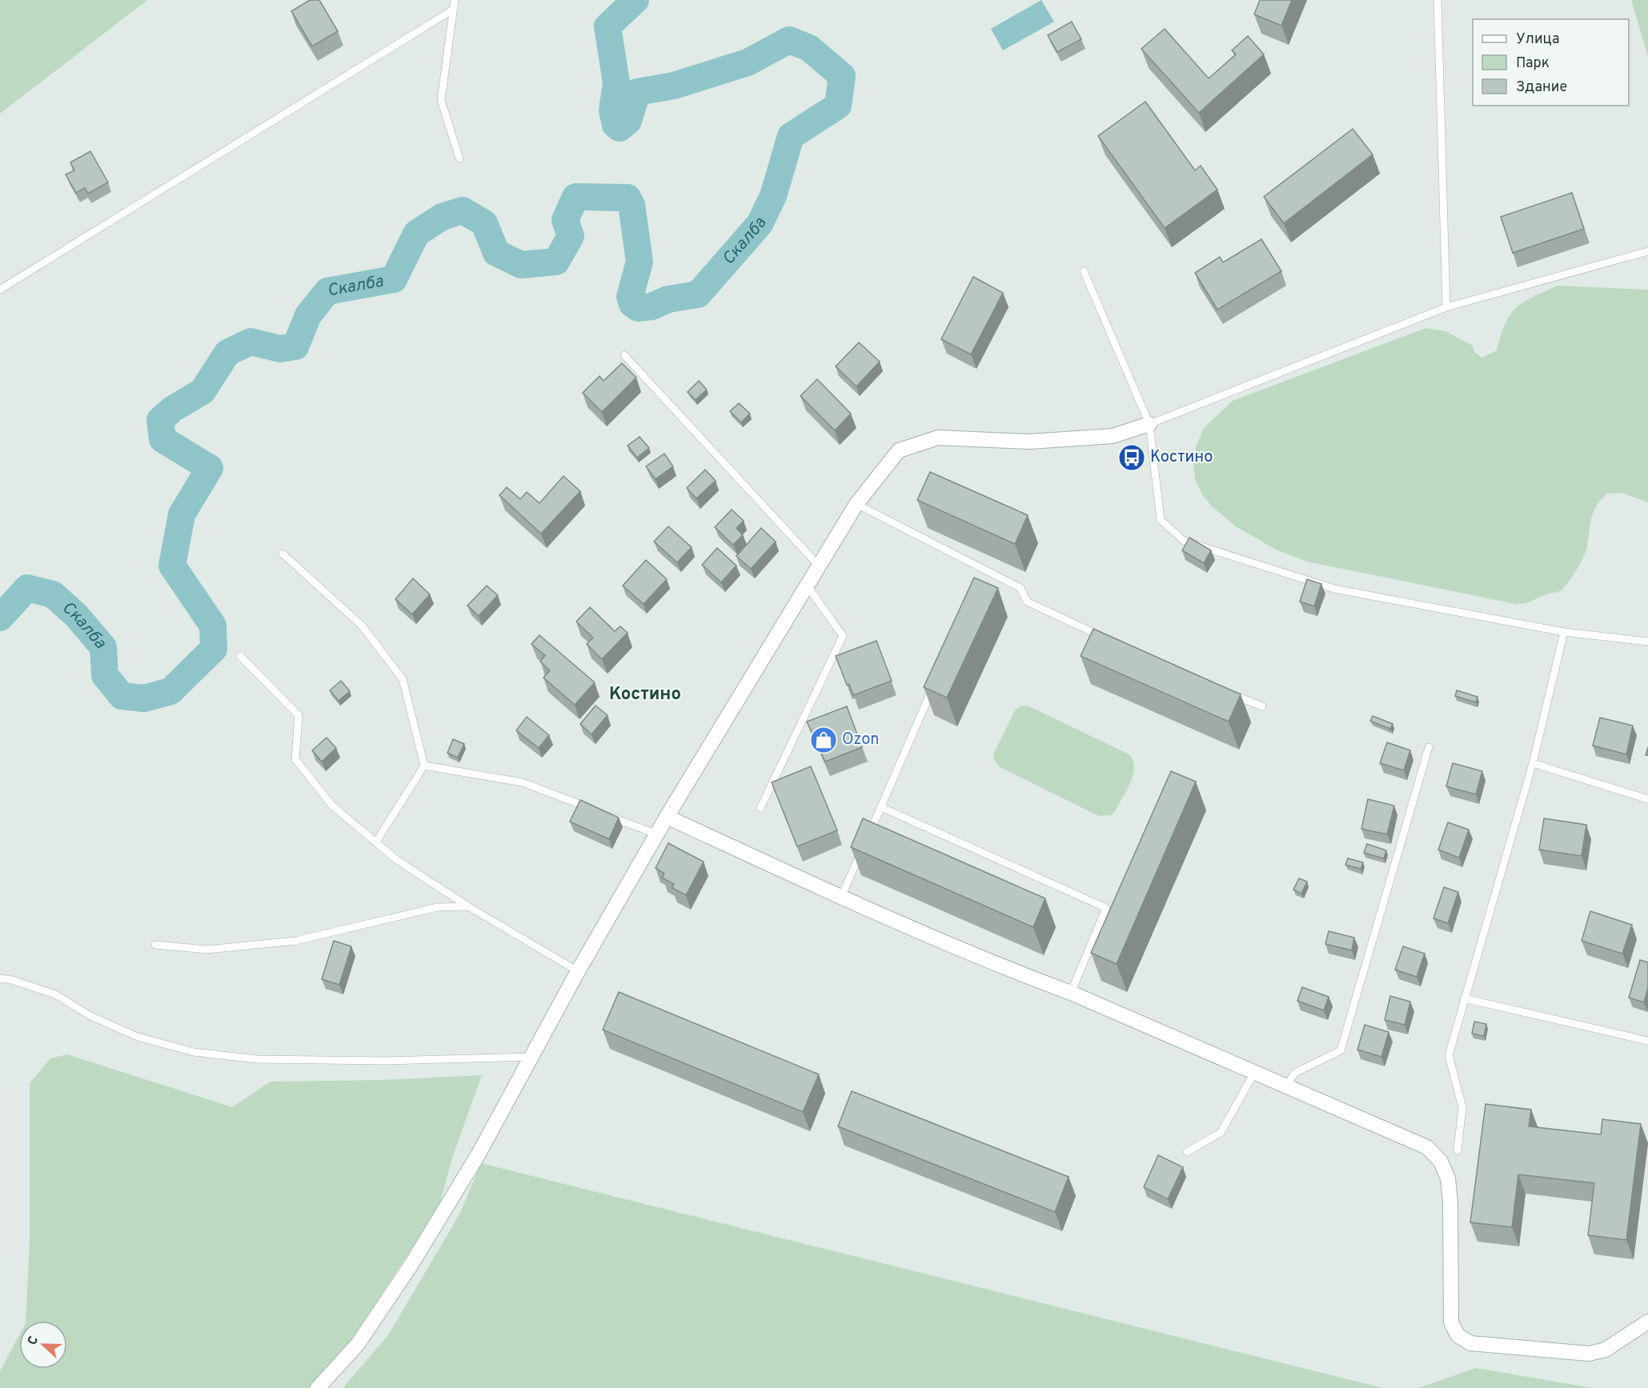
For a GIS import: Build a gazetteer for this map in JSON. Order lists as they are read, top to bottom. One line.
{"districts":["Костино"],"water":["Скалба"],"places":{"bus stop":["Костино"],"shop":["Ozon"]},"legend":["Улица","Парк","Здание"],"north":"left"}
